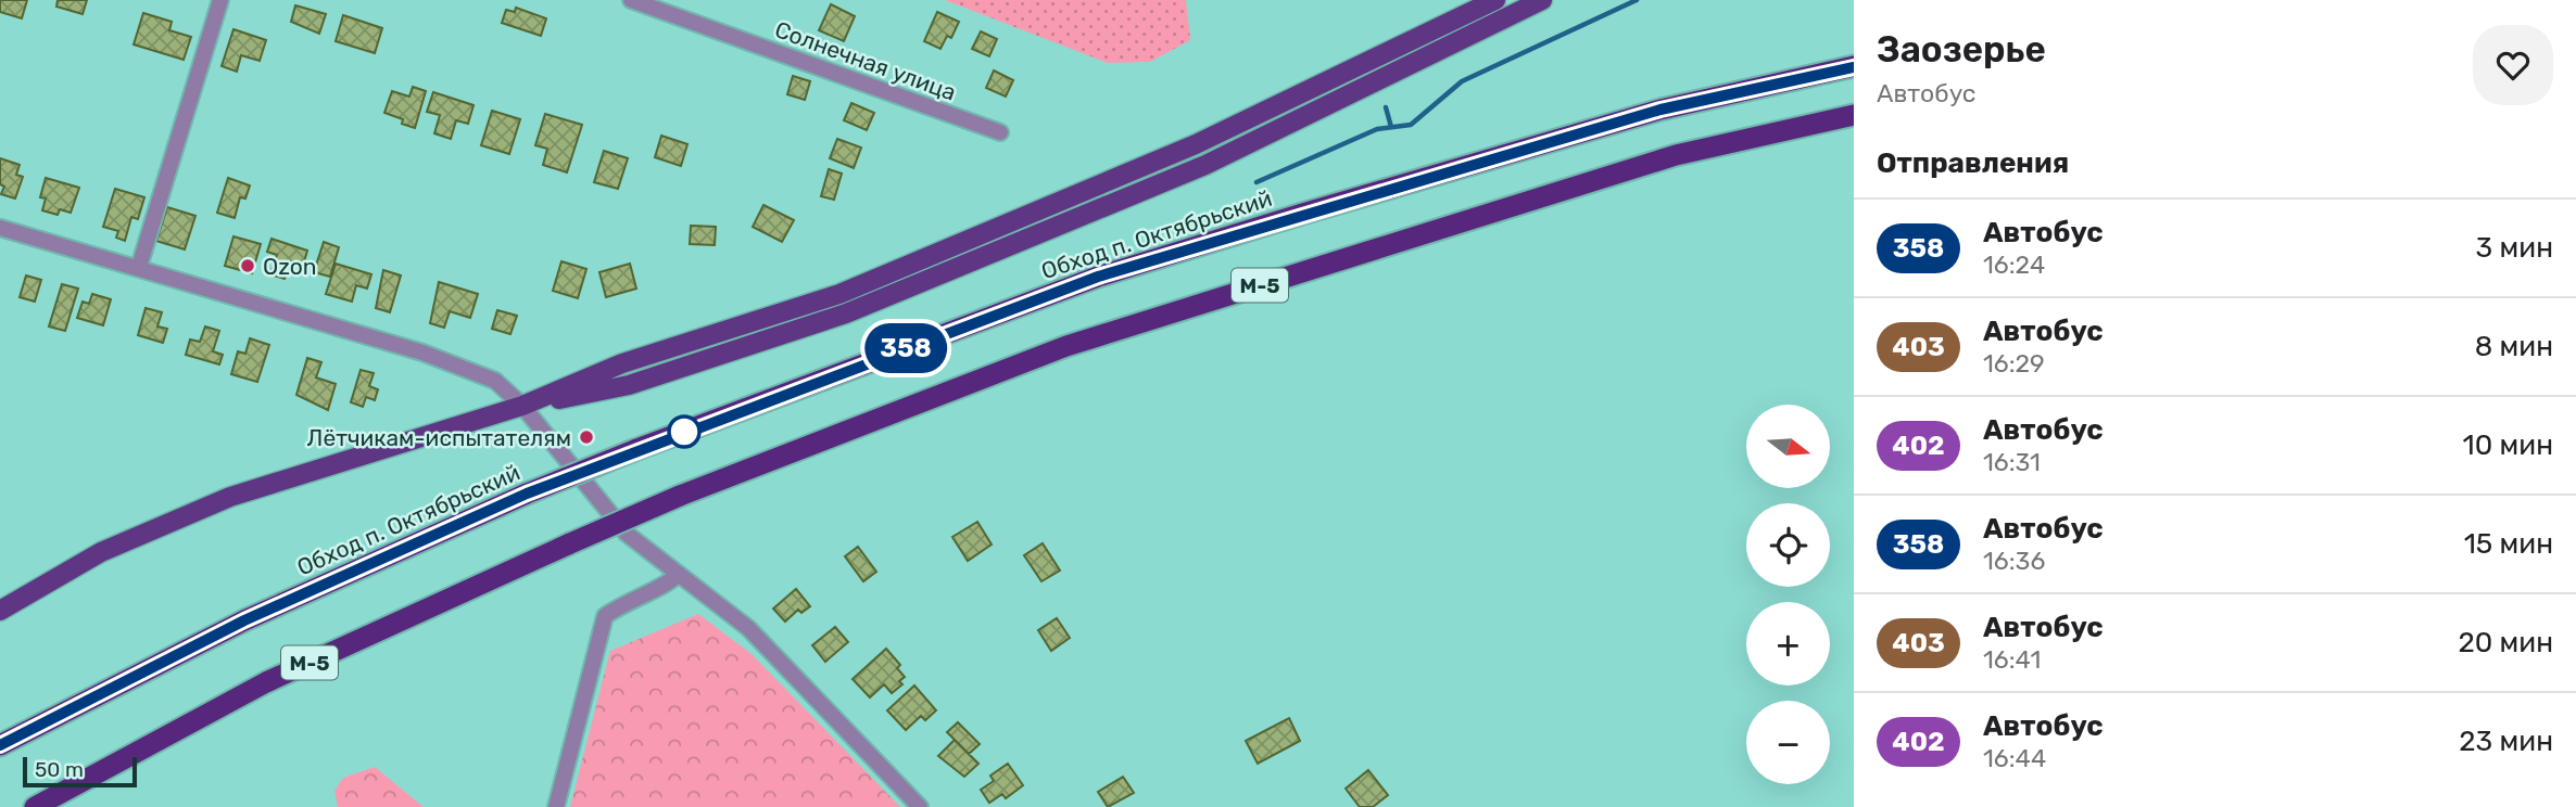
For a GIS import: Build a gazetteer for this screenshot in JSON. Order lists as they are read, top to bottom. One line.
{"streets":{"highway":["Обход п. Октябрьский","М-5"],"street":["Солнечная улица"]},"places":["Ozon","Лётчикам-испытателям"],"lines":["bus line 358"],"scale_bar":"50 m","north":"right","page":{"on_map":"358","heading":[["Заозерье","Автобус"],"Отправления"],"list":[{"mark":"358","name":"Автобус","note":"16:24","value":"3 мин"},{"mark":"403","name":"Автобус","note":"16:29","value":"8 мин"},{"mark":"402","name":"Автобус","note":"16:31","value":"10 мин"},{"mark":"358","name":"Автобус","note":"16:36","value":"15 мин"},{"mark":"403","name":"Автобус","note":"16:41","value":"20 мин"},{"mark":"402","name":"Автобус","note":"16:44","value":"23 мин"}],"map_buttons":["+","−"],"scale":"50 m"}}
